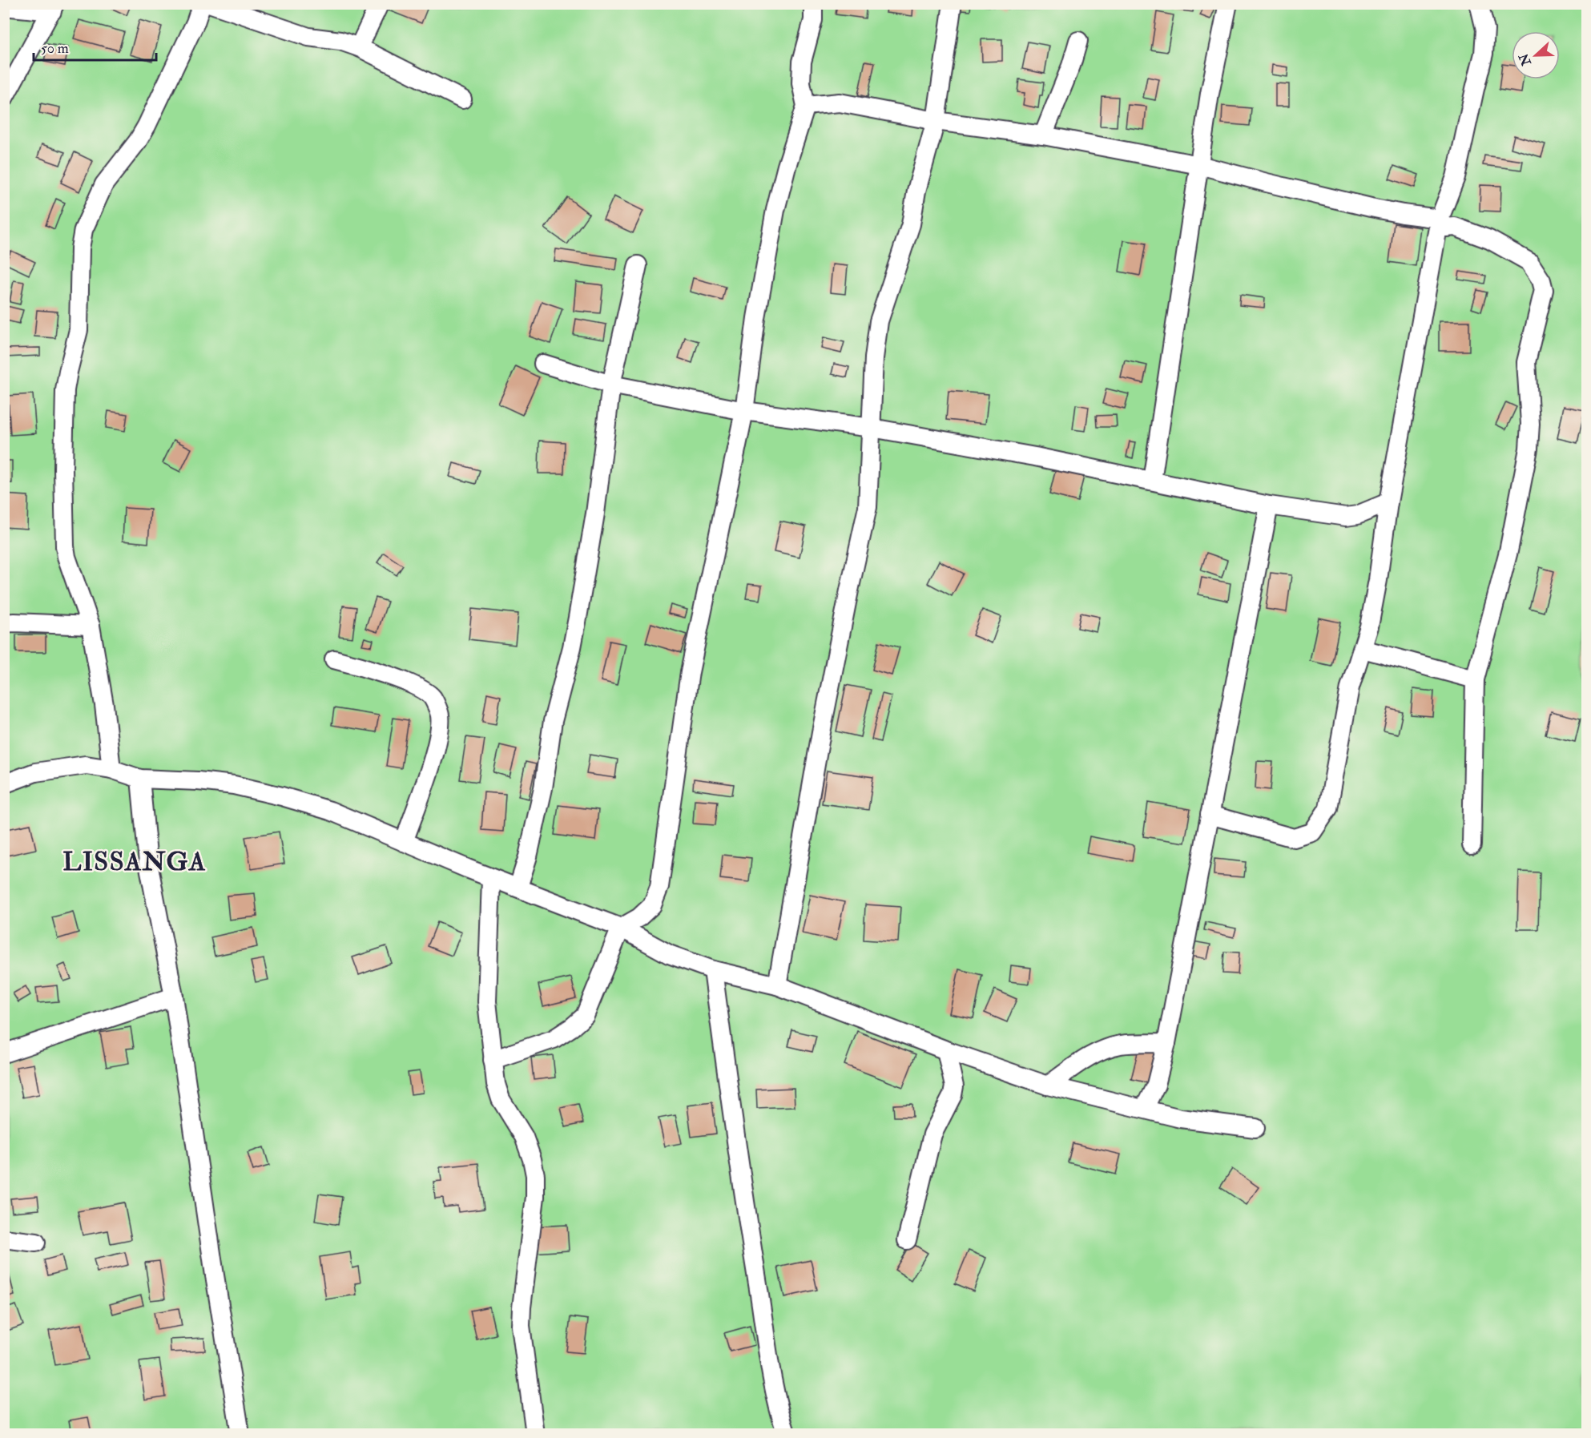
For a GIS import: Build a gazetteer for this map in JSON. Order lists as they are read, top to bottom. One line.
{"districts":["LISSANGA"],"scale_bar":"50 m","north":"left"}
